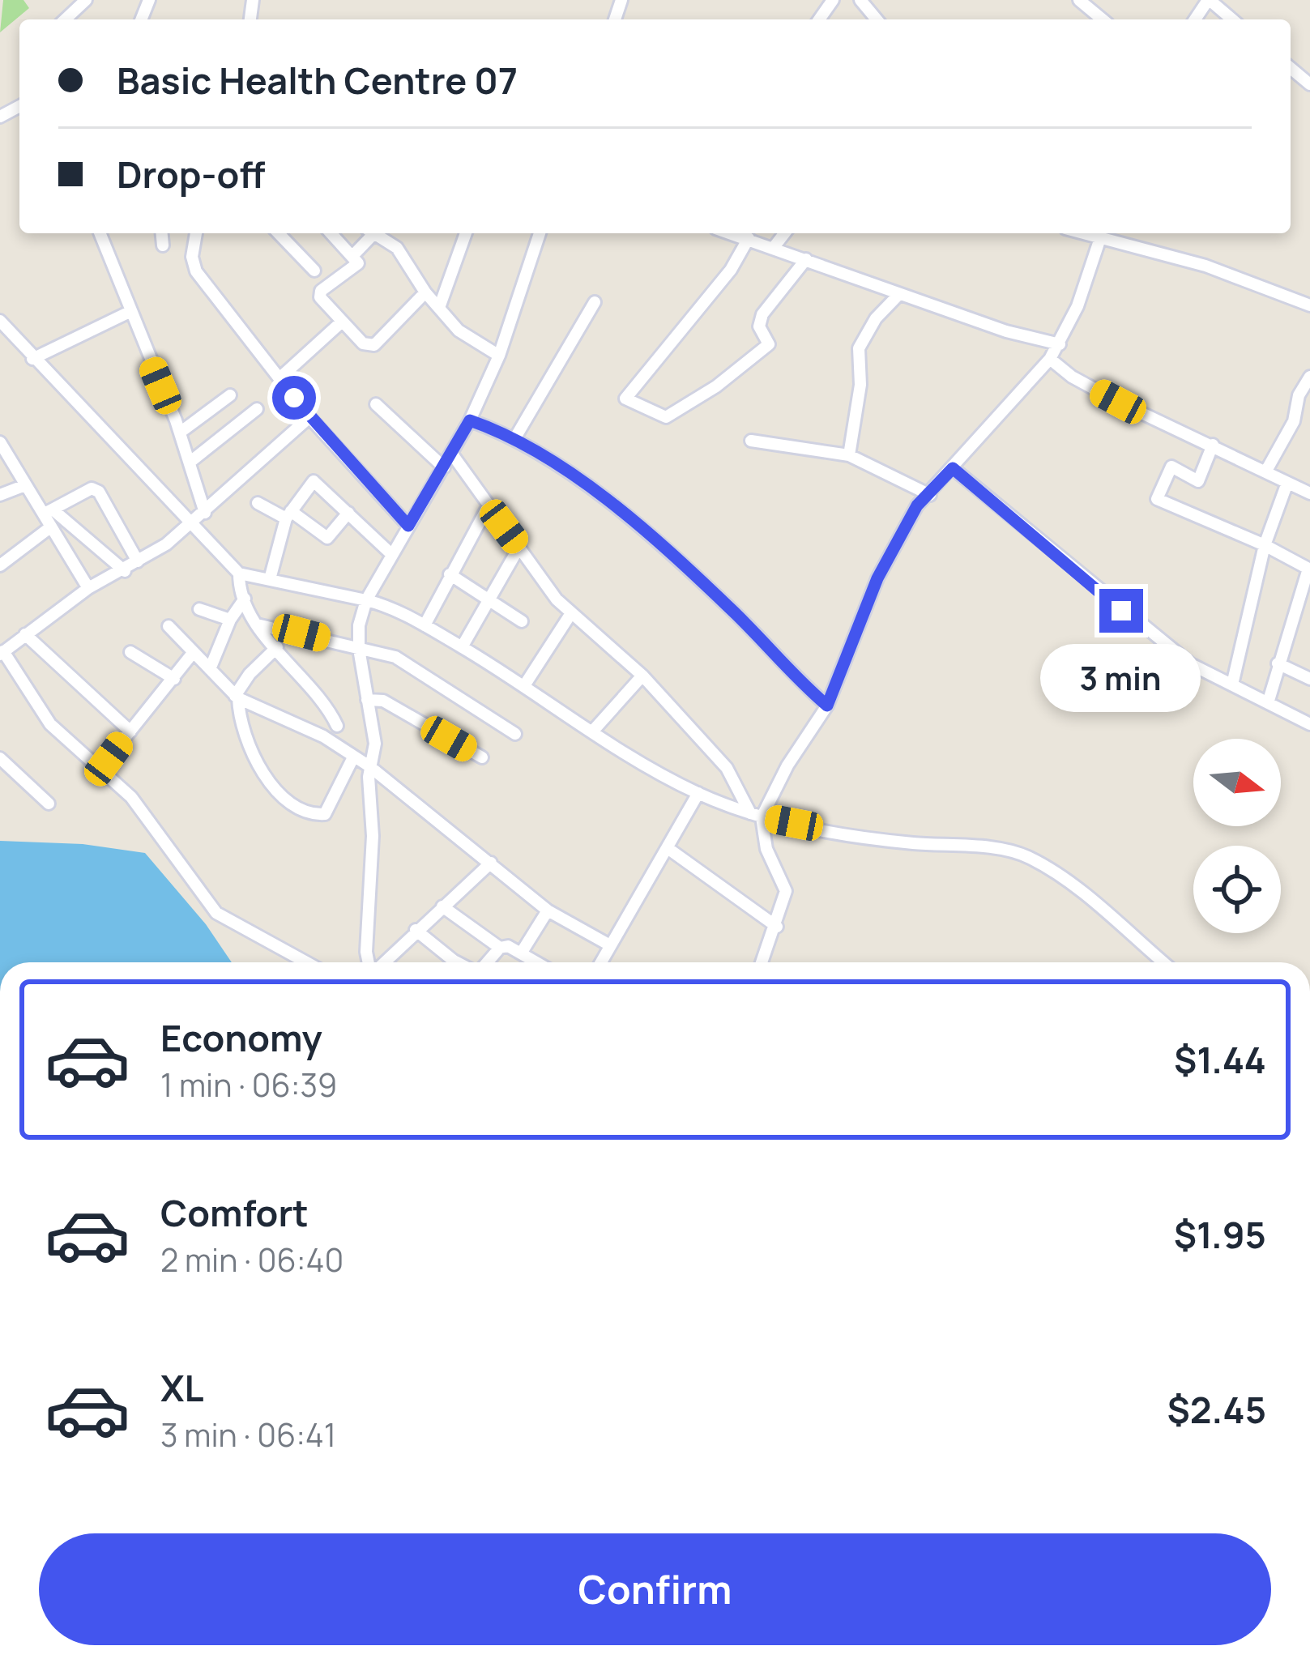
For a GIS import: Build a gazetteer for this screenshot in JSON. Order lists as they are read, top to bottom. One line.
{"north":"right","page":{"banner":["Basic Health Centre 07","Drop-off"],"bubble":"3 min","list":[{"name":"Economy","note":"1 min · 06:39","value":"$1.44"},{"name":"Comfort","note":"2 min · 06:40","value":"$1.95"},{"name":"XL","note":"3 min · 06:41","value":"$2.45"}],"buttons":"Confirm"}}
